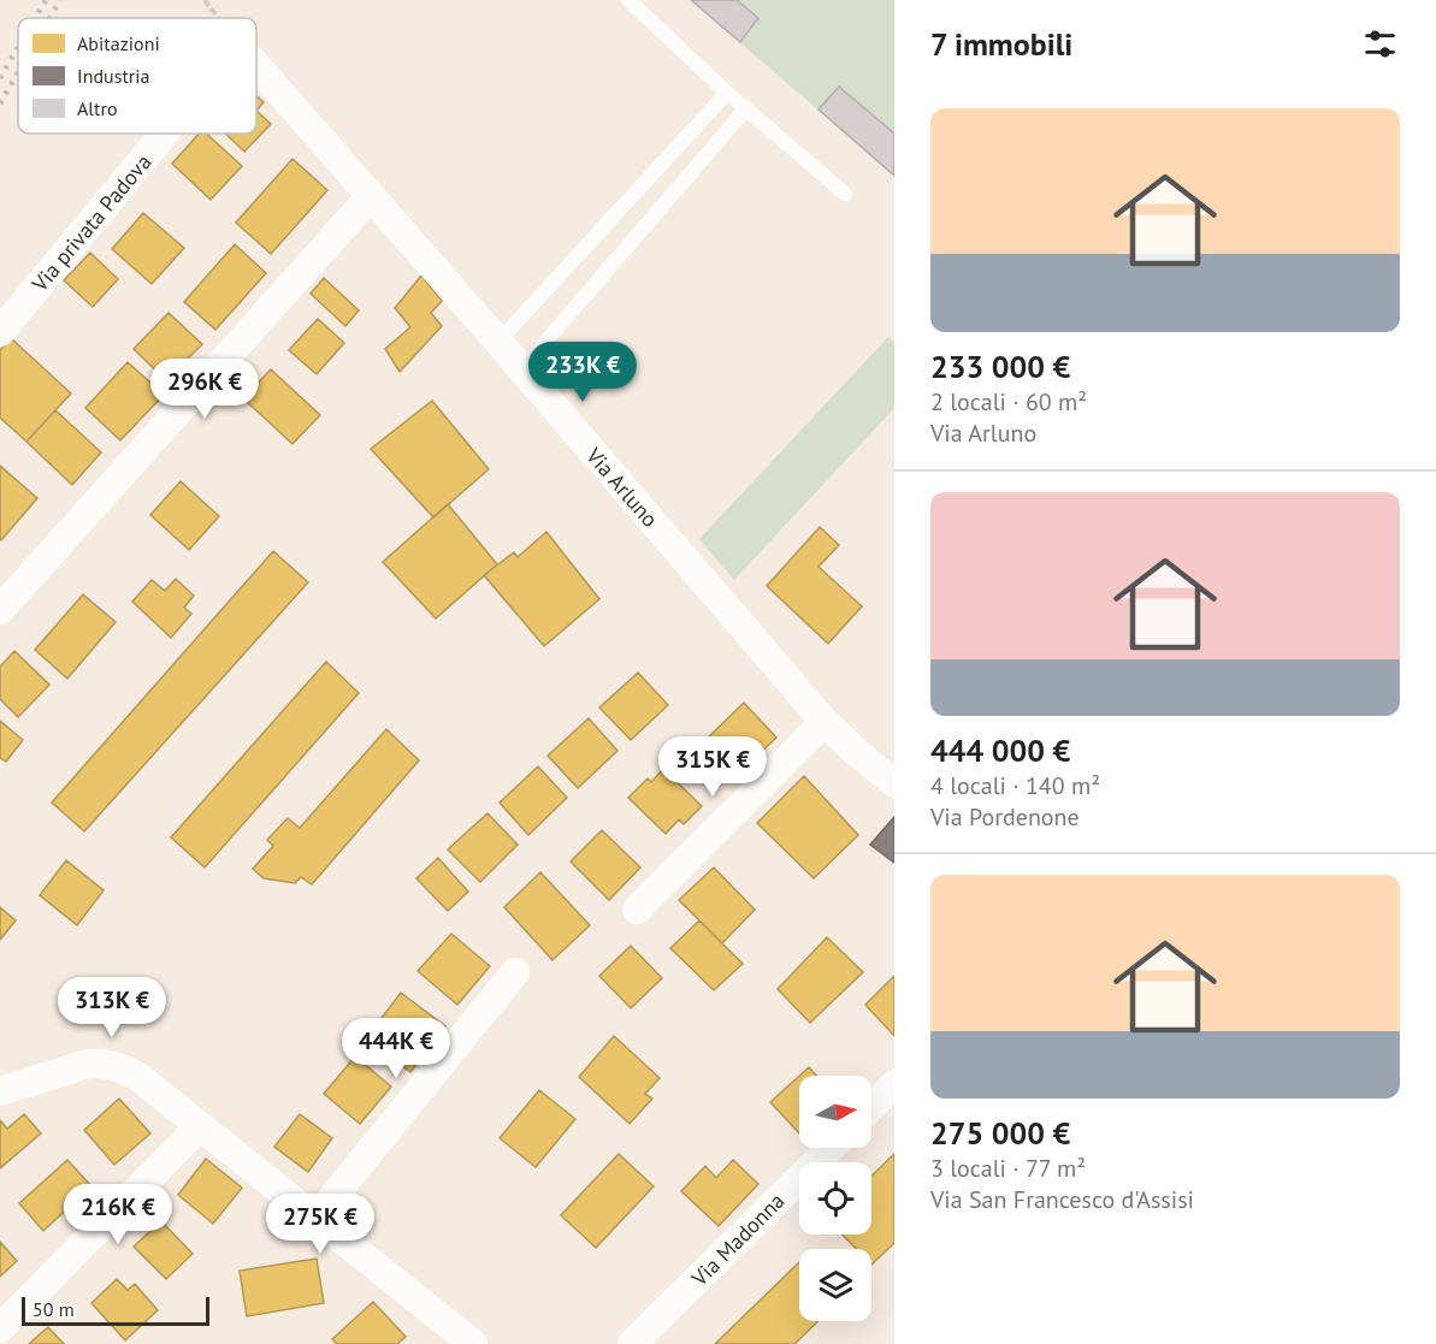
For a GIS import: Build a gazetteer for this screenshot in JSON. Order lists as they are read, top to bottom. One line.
{"streets":{"street":["Via privata Padova","Via Arluno","Via Madonna"]},"legend":["Abitazioni","Industria","Altro"],"scale_bar":"50 m","north":"right","page":{"heading":"7 immobili","list":[{"name":"233 000 €","note":"2 locali · 60 m² · Via Arluno"},{"name":"444 000 €","note":"4 locali · 140 m² · Via Pordenone"},{"name":"275 000 €","note":"3 locali · 77 m² · Via San Francesco d'Assisi"}],"price":["233K €","296K €","315K €","313K €","444K €","216K €","275K €"],"scale":"50 m"}}
